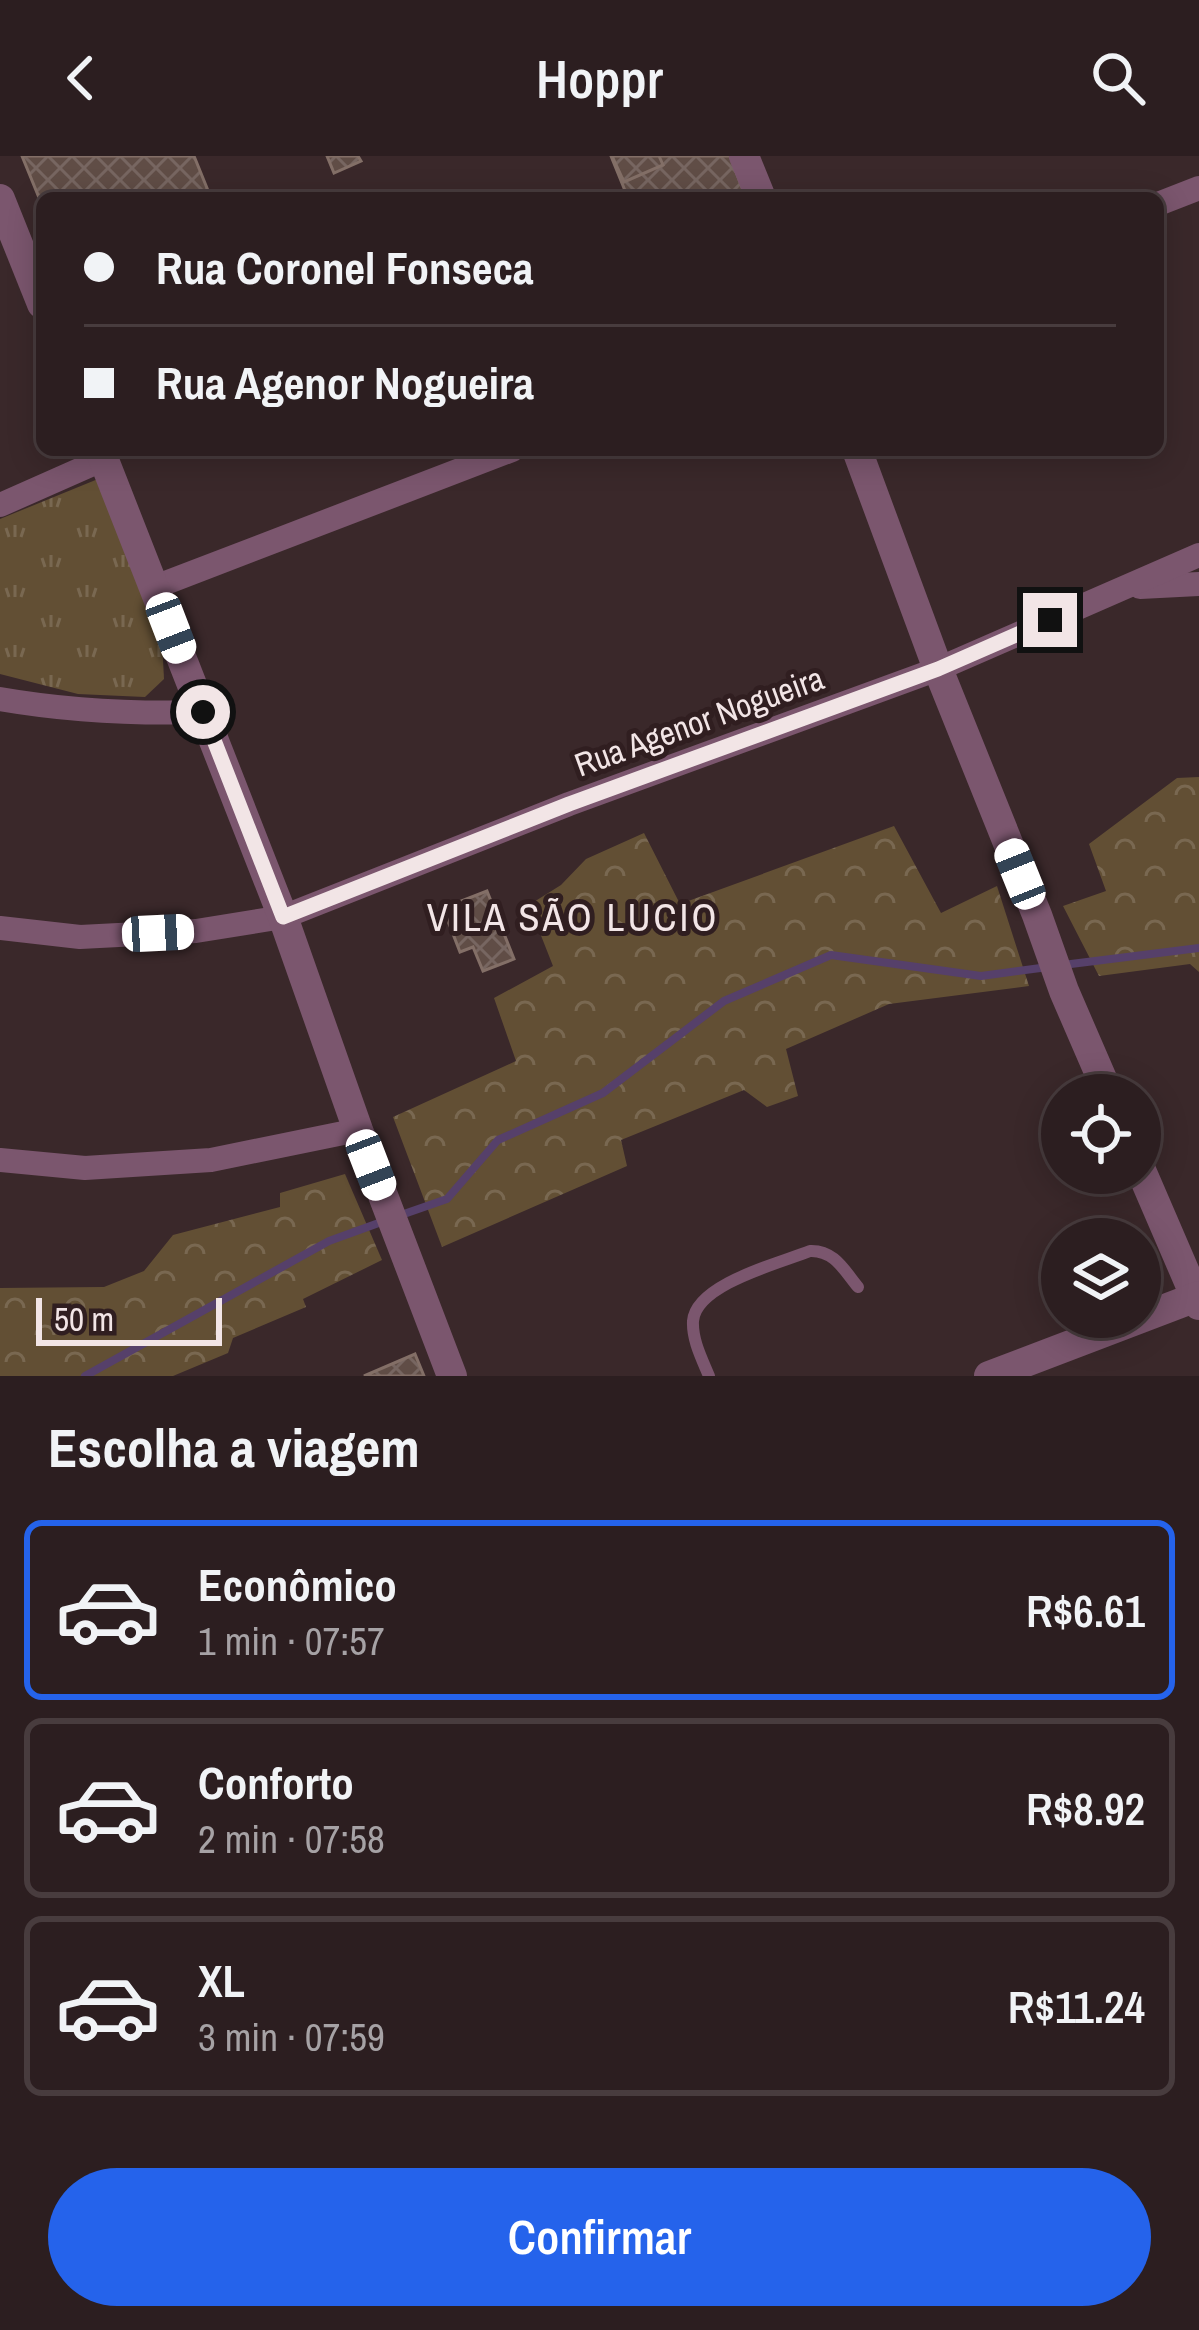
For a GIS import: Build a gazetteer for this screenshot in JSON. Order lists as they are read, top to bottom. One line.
{"streets":{"street":["Rua Agenor Nogueira"]},"districts":["VILA SÃO LUCIO"],"scale_bar":"50 m","page":{"header":"Hoppr","banner":["Rua Coronel Fonseca","Rua Agenor Nogueira"],"scale":"50 m","heading":"Escolha a viagem","list":[{"name":"Econômico","note":"1 min · 07:57","value":"R$6.61"},{"name":"Conforto","note":"2 min · 07:58","value":"R$8.92"},{"name":"XL","note":"3 min · 07:59","value":"R$11.24"}],"buttons":"Confirmar"}}
